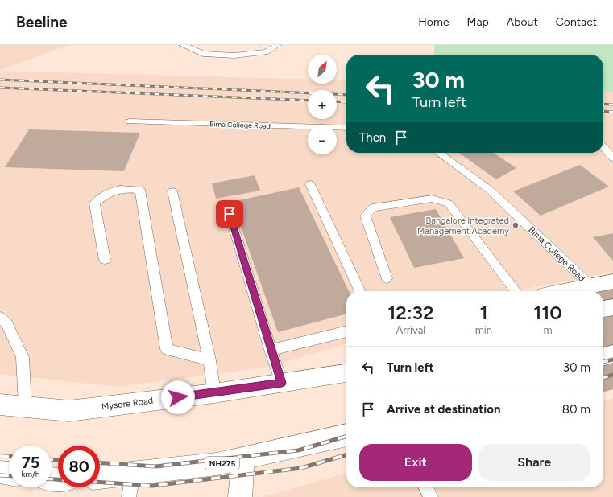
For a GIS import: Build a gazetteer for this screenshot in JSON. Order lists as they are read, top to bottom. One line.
{"streets":{"main road":["Mysore Road","NH275"],"lane":["Bima College Road"]},"places":["Bangalore Integrated Management Academy"],"north":"top right","page":{"header":"Beeline","nav":["Home","Map","About","Contact"],"map_buttons":["+","−"],"turn":["30 m","Turn left"],"then":"Then","eta":["12:32","Arrival","1","min","110","m"],"list":[{"name":"Turn left","value":"30 m"},{"name":"Arrive at destination","value":"80 m"}],"buttons":["Exit","Share"],"speed":"75 km/h","limit":"80"}}
